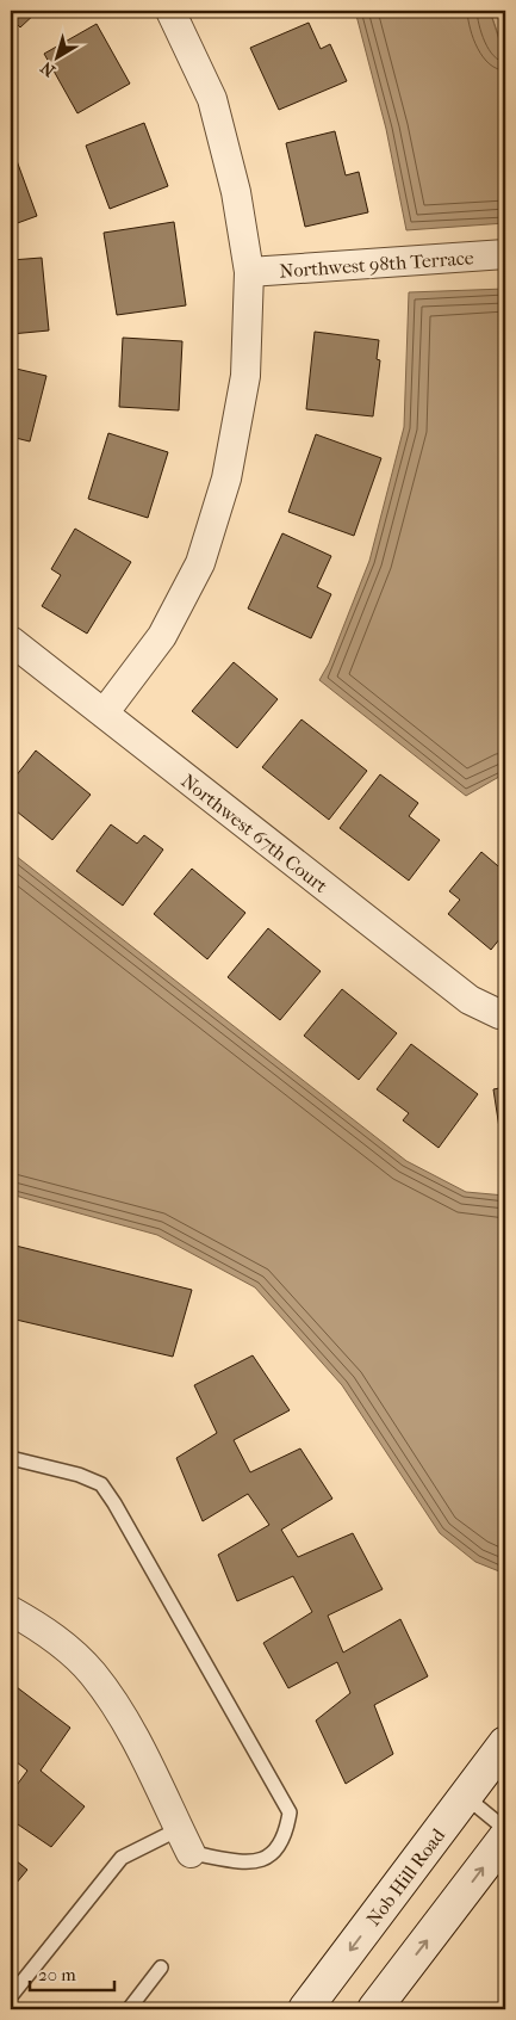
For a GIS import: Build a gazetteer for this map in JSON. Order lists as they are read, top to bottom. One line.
{"streets":{"main road":["Nob Hill Road"],"street":["Northwest 98th Terrace","Northwest 67th Court"]},"scale_bar":"20 m","north":"bottom left"}
